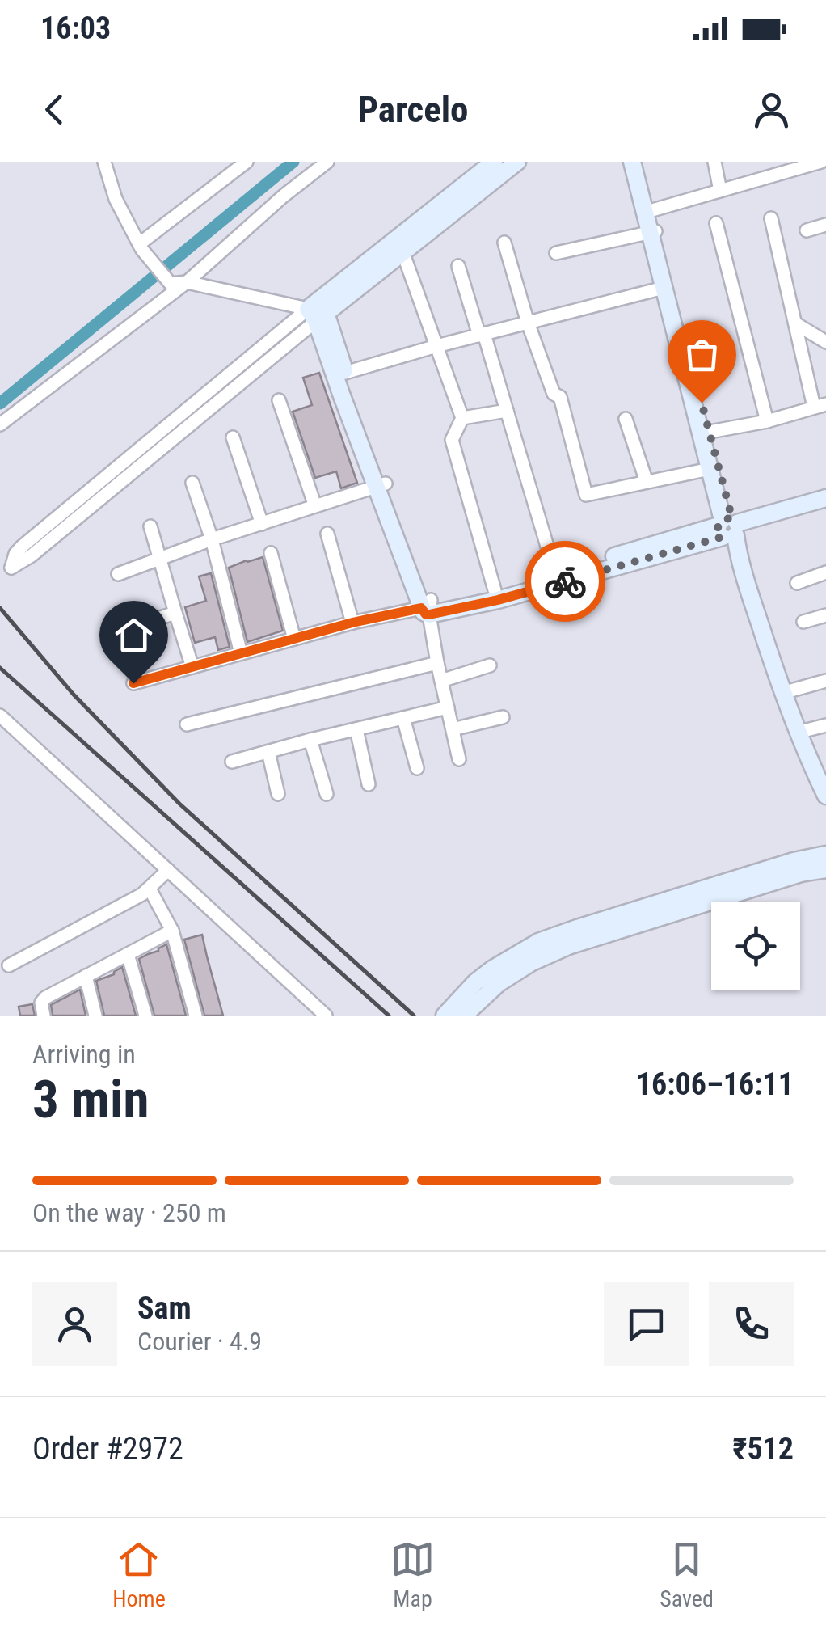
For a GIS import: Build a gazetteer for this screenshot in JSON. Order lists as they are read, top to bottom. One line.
{"page":{"status":"16:03","header":"Parcelo","heading":["3 min","Arriving in","16:06–16:11"],"panel":["Sam","Courier · 4.9","Order #2972","₹512"],"bar":"On the way · 250 m","tabs":["Home","Map","Saved"]}}
